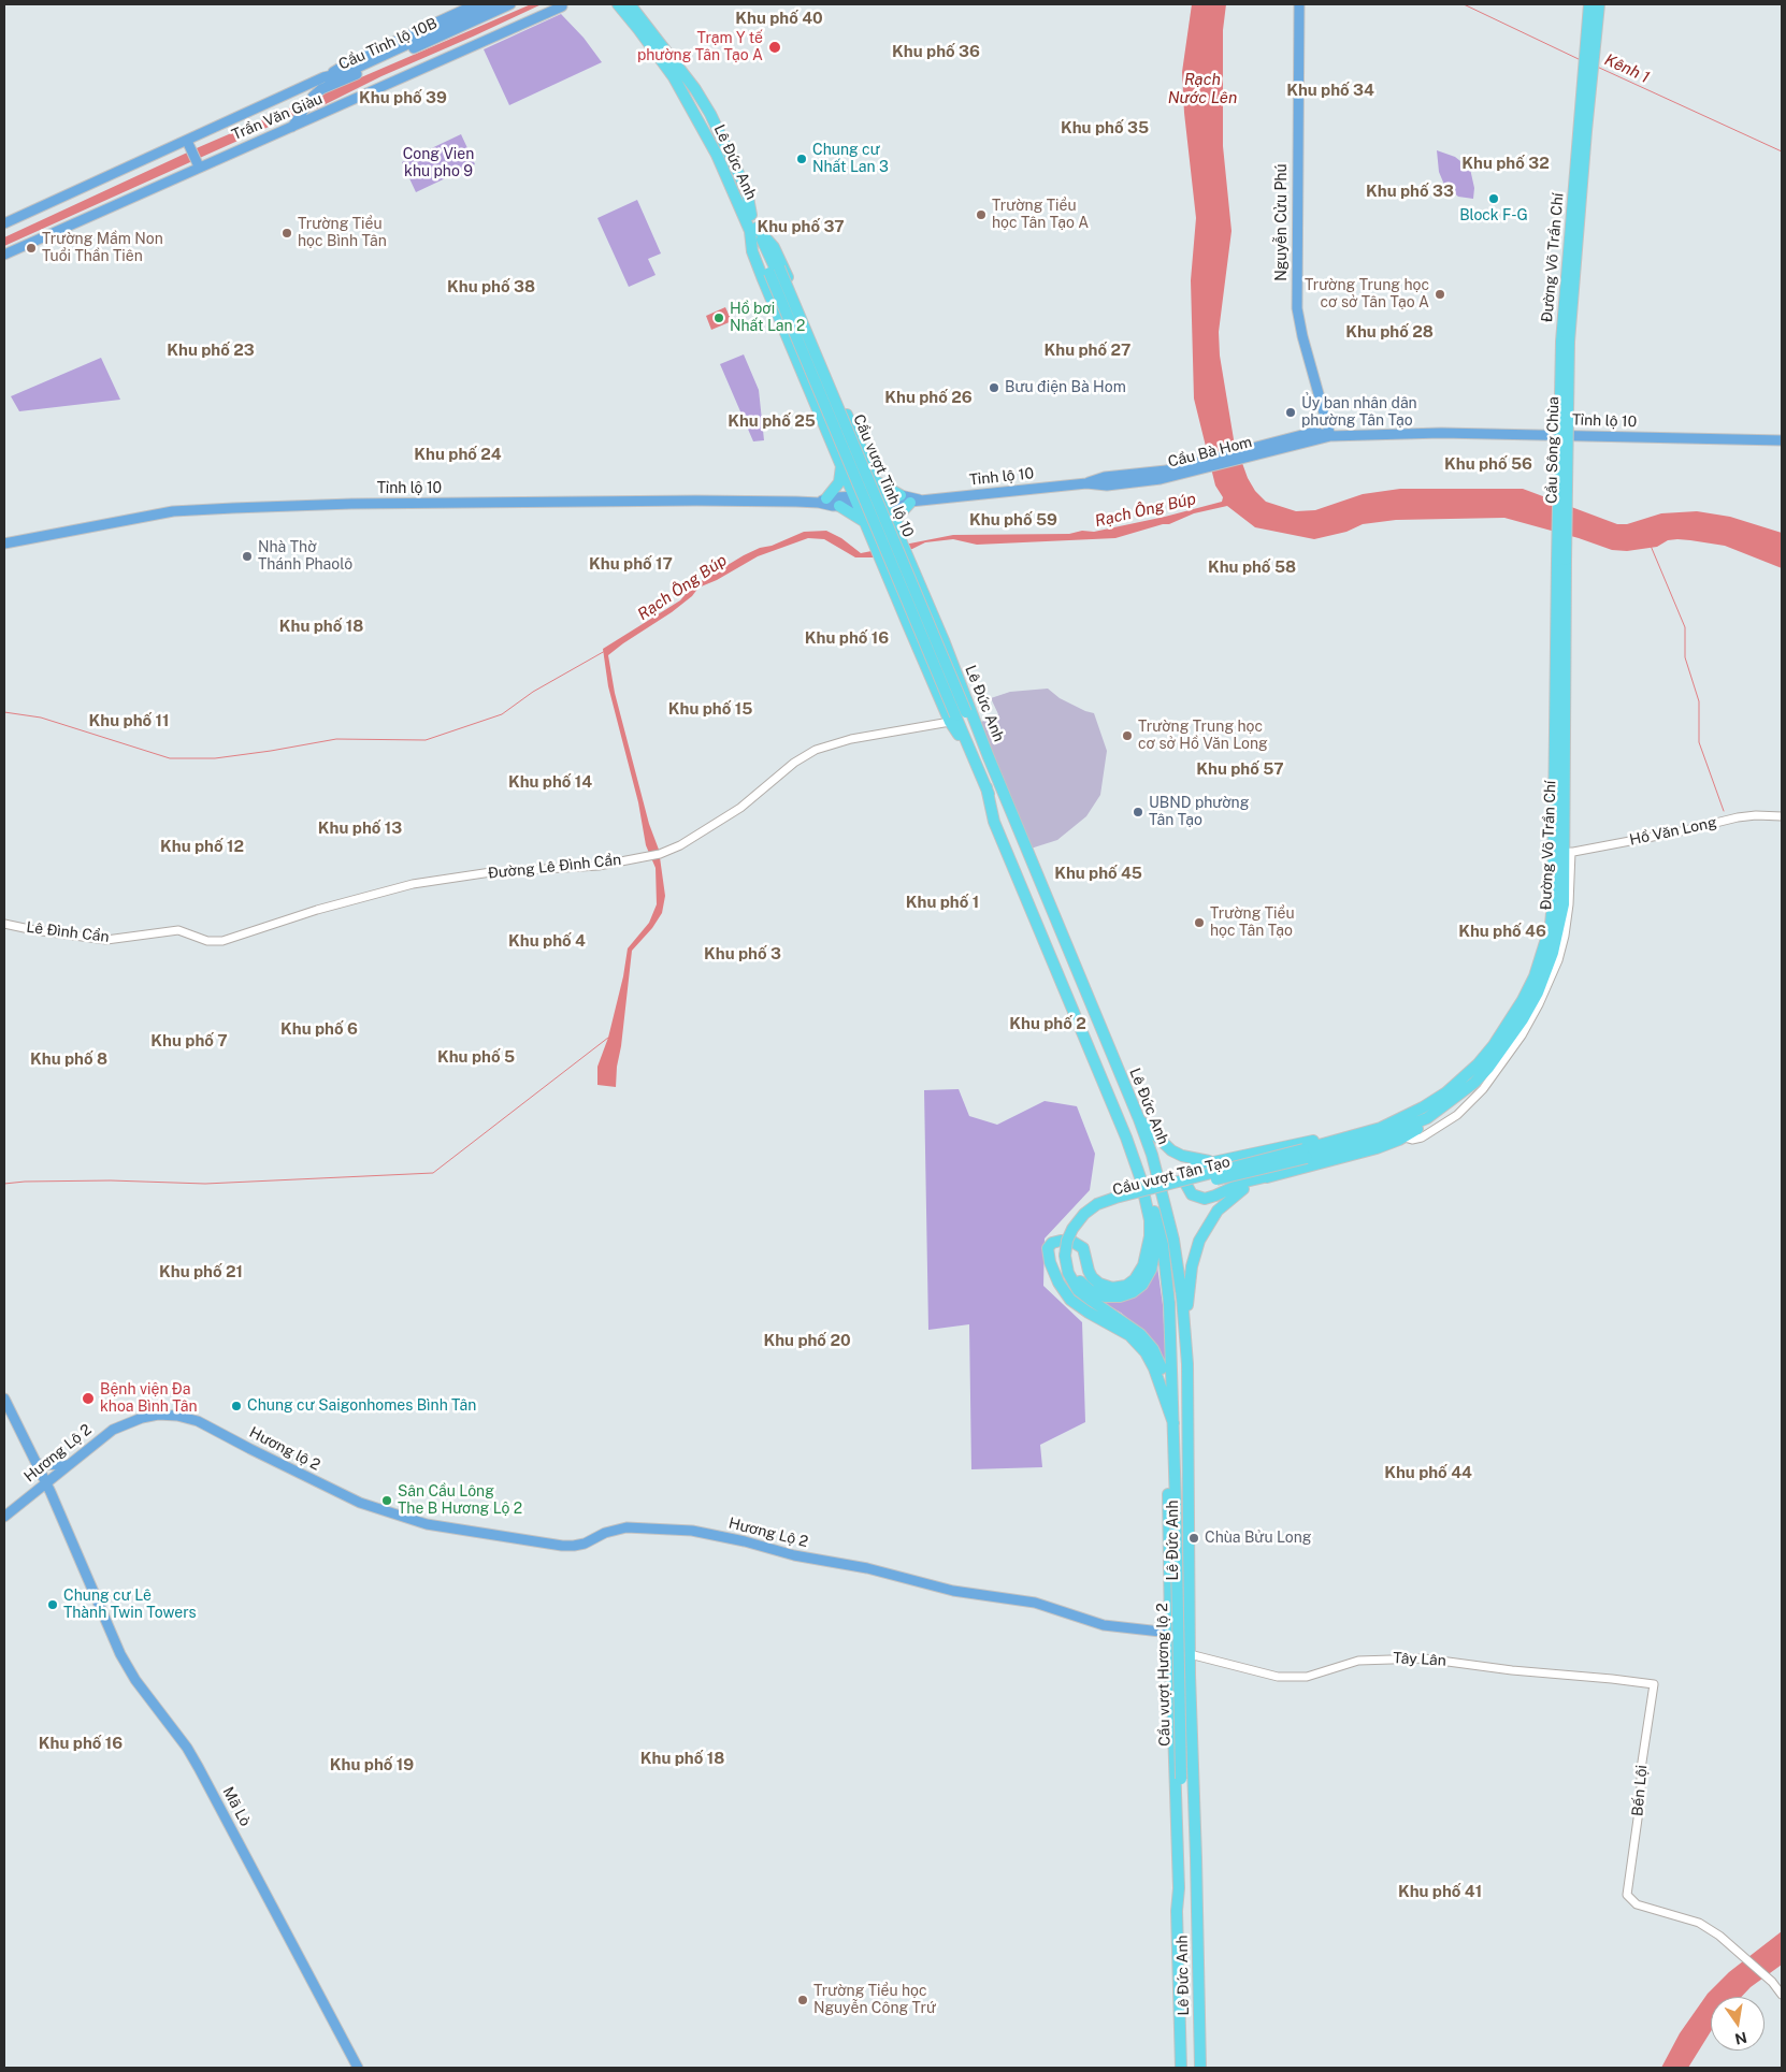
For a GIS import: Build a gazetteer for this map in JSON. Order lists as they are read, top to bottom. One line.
{"streets":{"highway":["Lê Đức Anh","Đường Võ Trần Chí","Cầu Sông Chùa","Cầu vượt Tỉnh lộ 10","Cầu vượt Hương lộ 2"],"main road":["Cầu Tỉnh lộ 10B","Trần Văn Giàu","Nguyễn Cửu Phú","Tỉnh lộ 10","Cầu Bà Hom","Hương lộ 2","Hương Lộ 2","Mã Lò"],"street":["Hồ Văn Long","Đường Lê Đình Cẩn","Lê Đình Cẩn","Tây Lân","Bến Lội"]},"crossings":[["Cầu Tỉnh lộ 10B","Trần Văn Giàu"],["Lê Đức Anh","Tỉnh lộ 10"],["Lê Đức Anh","Cầu vượt Tỉnh lộ 10"],["Lê Đức Anh","Đường Lê Đình Cẩn"],["Lê Đức Anh","Hương Lộ 2"],["Lê Đức Anh","Tây Lân"],["Lê Đức Anh","Cầu vượt Hương lộ 2"],["Nguyễn Cửu Phú","Tỉnh lộ 10"],["Đường Võ Trần Chí","Cầu Sông Chùa"],["Đường Võ Trần Chí","Hồ Văn Long"],["Tỉnh lộ 10","Cầu Bà Hom"],["Cầu vượt Tỉnh lộ 10","Đường Lê Đình Cẩn"],["Đường Lê Đình Cẩn","Lê Đình Cẩn"],["Hương lộ 2","Hương Lộ 2"],["Hương Lộ 2","Mã Lò"],["Tây Lân","Bến Lội"]],"districts":["Khu phố 40","Khu phố 36","Khu phố 34","Khu phố 39","Khu phố 35","Khu phố 32","Khu phố 33","Khu phố 37","Khu phố 38","Khu phố 28","Khu phố 23","Khu phố 27","Khu phố 26","Khu phố 25","Khu phố 24","Khu phố 56","Khu phố 59","Khu phố 17","Khu phố 58","Khu phố 18","Khu phố 16","Khu phố 15","Khu phố 11","Khu phố 57","Khu phố 14","Khu phố 13","Khu phố 12","Khu phố 45","Khu phố 1","Khu phố 46","Khu phố 4","Khu phố 3","Khu phố 2","Khu phố 6","Khu phố 7","Khu phố 5","Khu phố 8","Khu phố 21","Khu phố 20","Khu phố 44","Khu phố 16","Khu phố 18","Khu phố 19","Khu phố 41"],"water":["Kênh 1","Rạch Nước Lên","Rạch Ông Búp"],"parks":["Cong Vien khu pho 9"],"places":["Trạm Y tế phường Tân Tạo A","Chung cư Nhất Lan 3","Block F-G","Trường Tiểu học Tân Tạo A","Trường Tiểu học Bình Tân","Trường Mầm Non Tuổi Thần Tiên","Trường Trung học cơ sở Tân Tạo A","Hồ bơi Nhất Lan 2","Bưu điện Bà Hom","Ủy ban nhân dân phường Tân Tạo","Nhà Thờ Thánh Phaolô","Trường Trung học cơ sở Hồ Văn Long","UBND phường Tân Tạo","Trường Tiểu học Tân Tạo","Bệnh viện Đa khoa Bình Tân","Chung cư Saigonhomes Bình Tân","Sân Cầu Lông The B Hương Lộ 2","Chùa Bửu Long","Chung cư Lê Thành Twin Towers","Trường Tiểu học Nguyễn Công Trứ"],"north":"bottom"}
